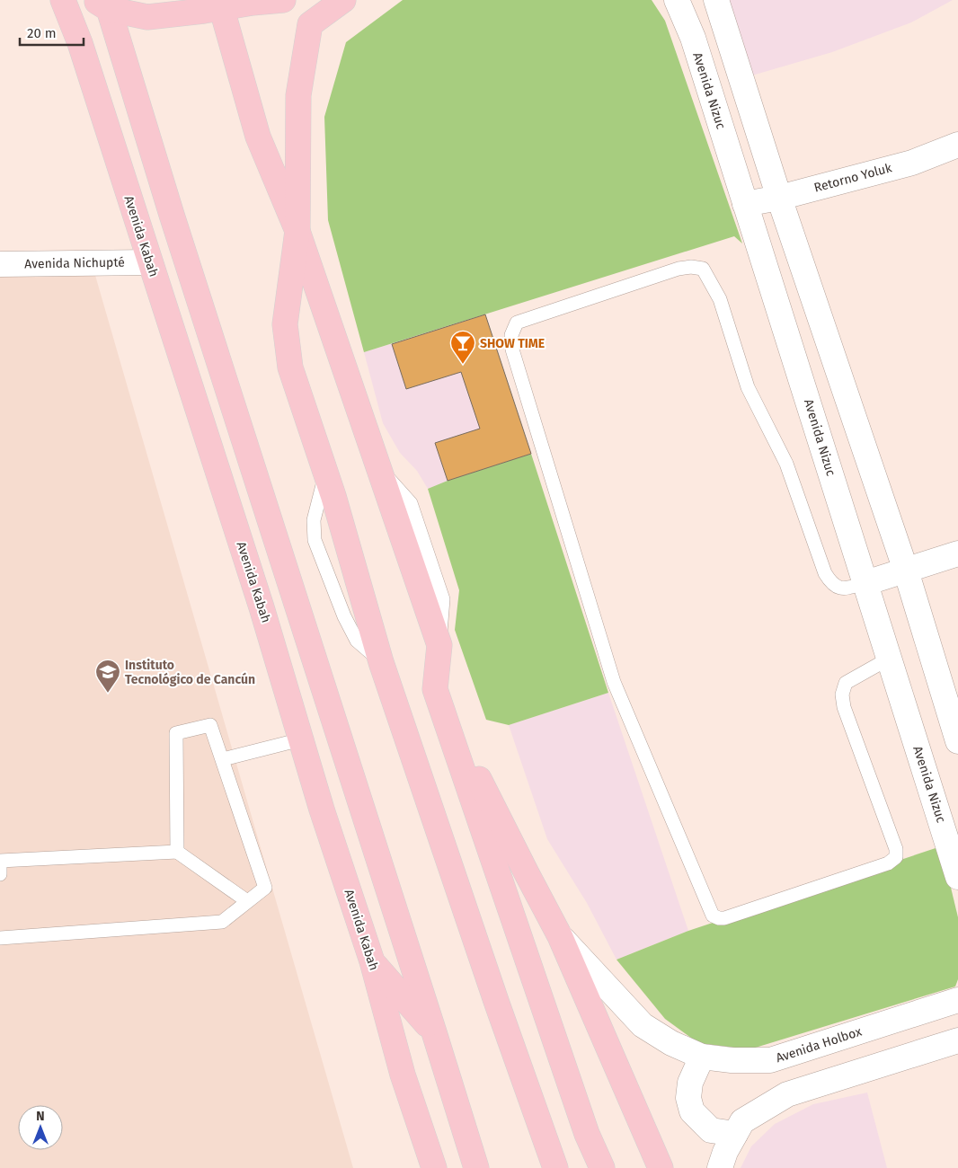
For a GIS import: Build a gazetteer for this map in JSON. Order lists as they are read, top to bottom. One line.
{"streets":{"main road":["Avenida Kabah"],"street":["Avenida Nizuc","Retorno Yoluk","Avenida Nichupté","Avenida Holbox"]},"crossings":[["Avenida Nizuc","Retorno Yoluk"],["Avenida Kabah","Avenida Nichupté"]],"places":{"bar":["SHOW TIME"],"school or university":["Instituto Tecnológico de Cancún"]},"scale_bar":"20 m","north":"top"}
